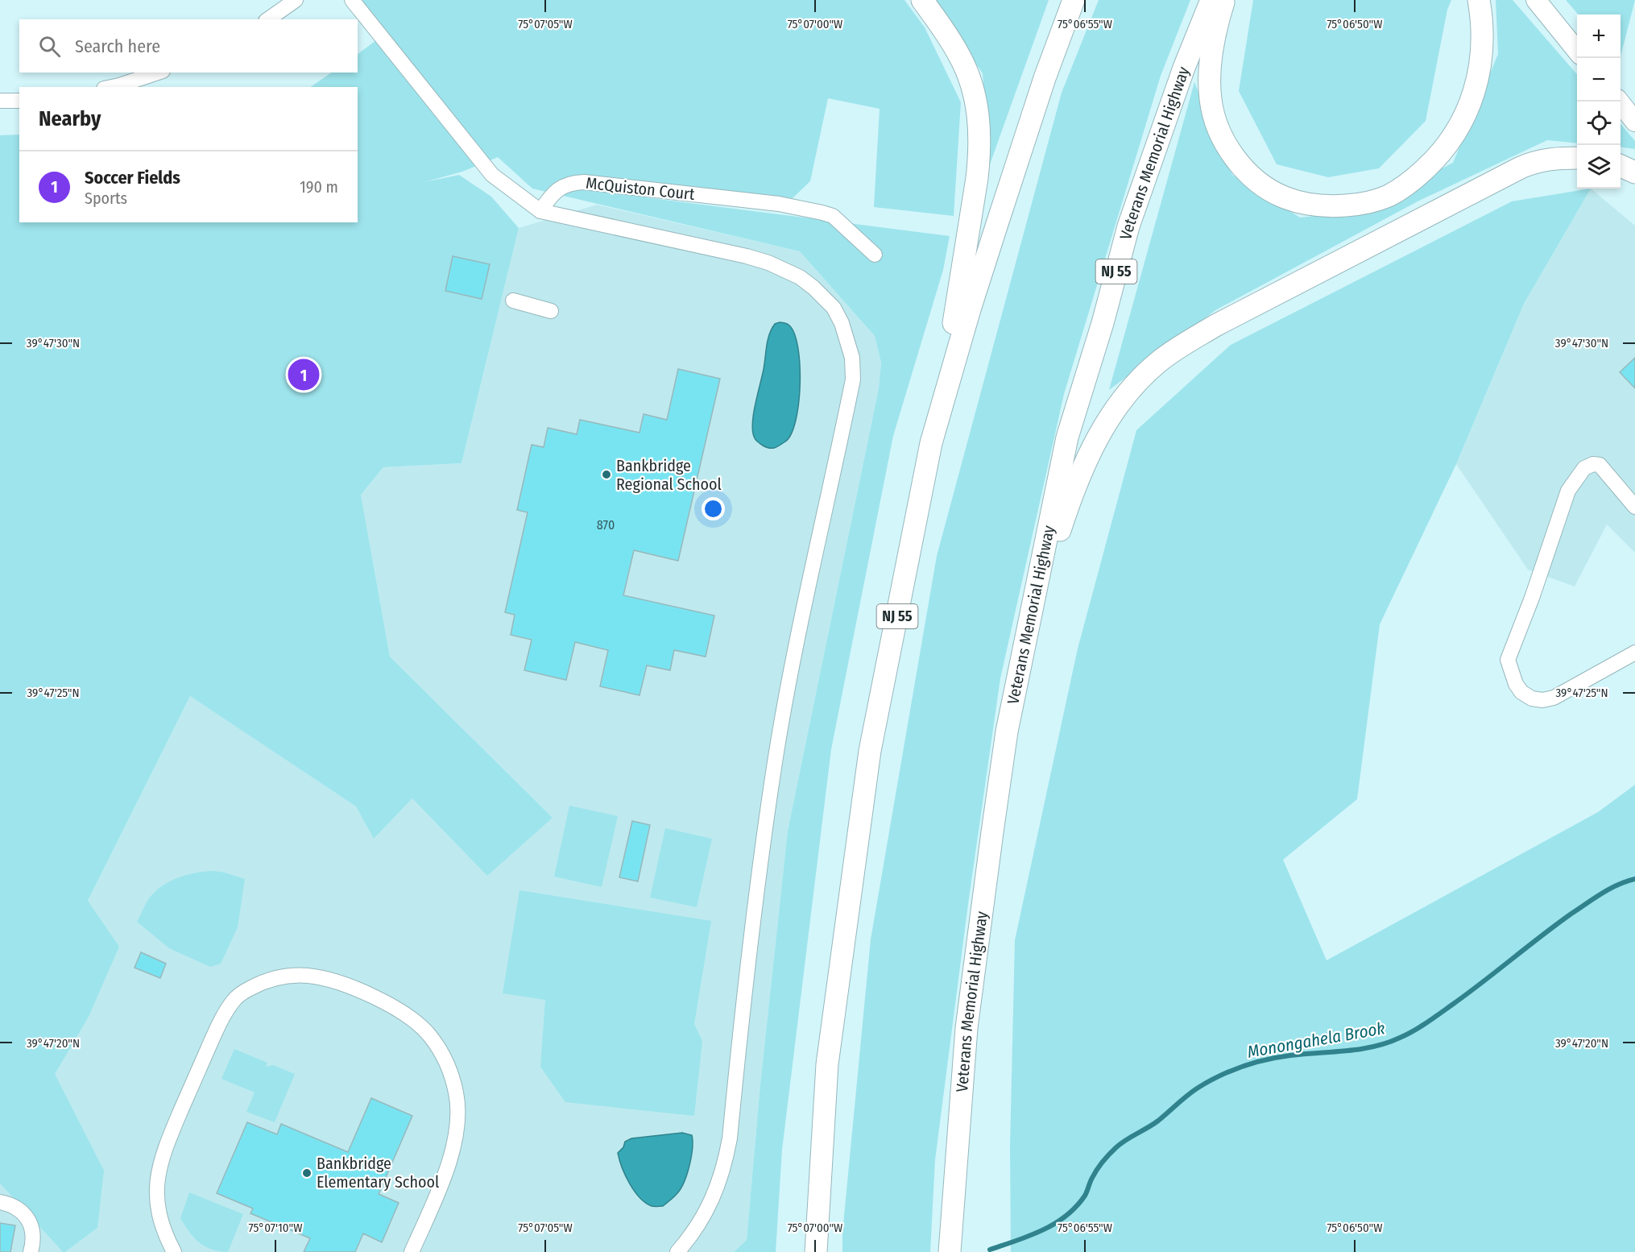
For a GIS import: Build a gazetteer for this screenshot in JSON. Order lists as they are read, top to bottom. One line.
{"streets":{"highway":["Veterans Memorial Highway","NJ 55"],"street":["McQuiston Court"]},"water":["Monongahela Brook"],"places":["Bankbridge Regional School","Bankbridge Elementary School"],"house_numbers":["870"],"page":{"map_buttons":["+","−"],"search":"Search here","heading":"Nearby","list":[{"mark":"1","name":"Soccer Fields","note":"Sports","value":"190 m"}],"pins":"1"},"coordinates":["75°07'05\"W","75°07'00\"W","75°06'55\"W","75°06'50\"W","39°47'30\"N","39°47'25\"N","39°47'20\"N","75°07'10\"W"]}
